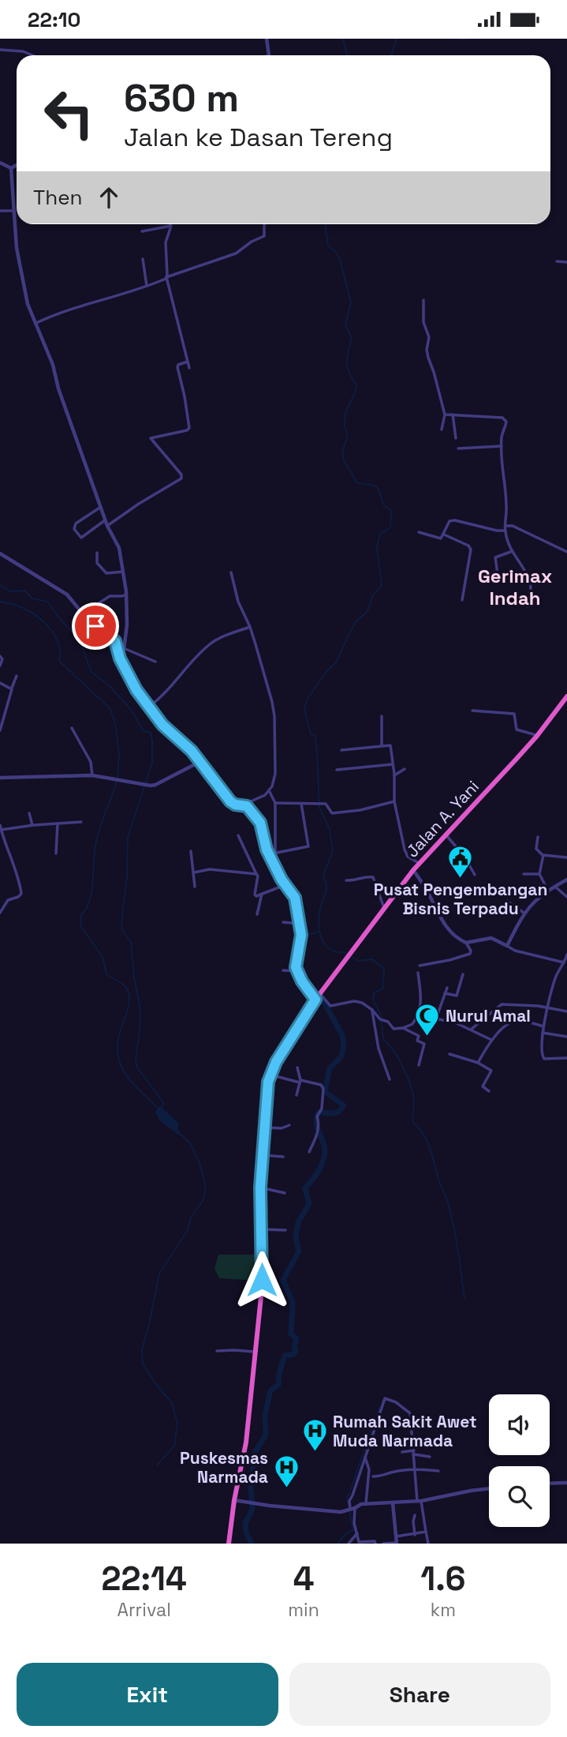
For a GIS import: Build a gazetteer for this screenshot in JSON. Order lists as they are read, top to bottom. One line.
{"streets":{"highway":["Jalan A. Yani"]},"districts":["Gerimax Indah"],"places":{"public building":["Pusat Pengembangan Bisnis Terpadu"],"mosque":["Nurul Amal"],"hospital":["Rumah Sakit Awet Muda Narmada","Puskesmas Narmada"]},"page":{"status":"22:10","turn":["630 m","Jalan ke Dasan Tereng"],"then":"Then","eta":["22:14","Arrival","4","min","1.6","km"],"buttons":["Exit","Share"]}}
